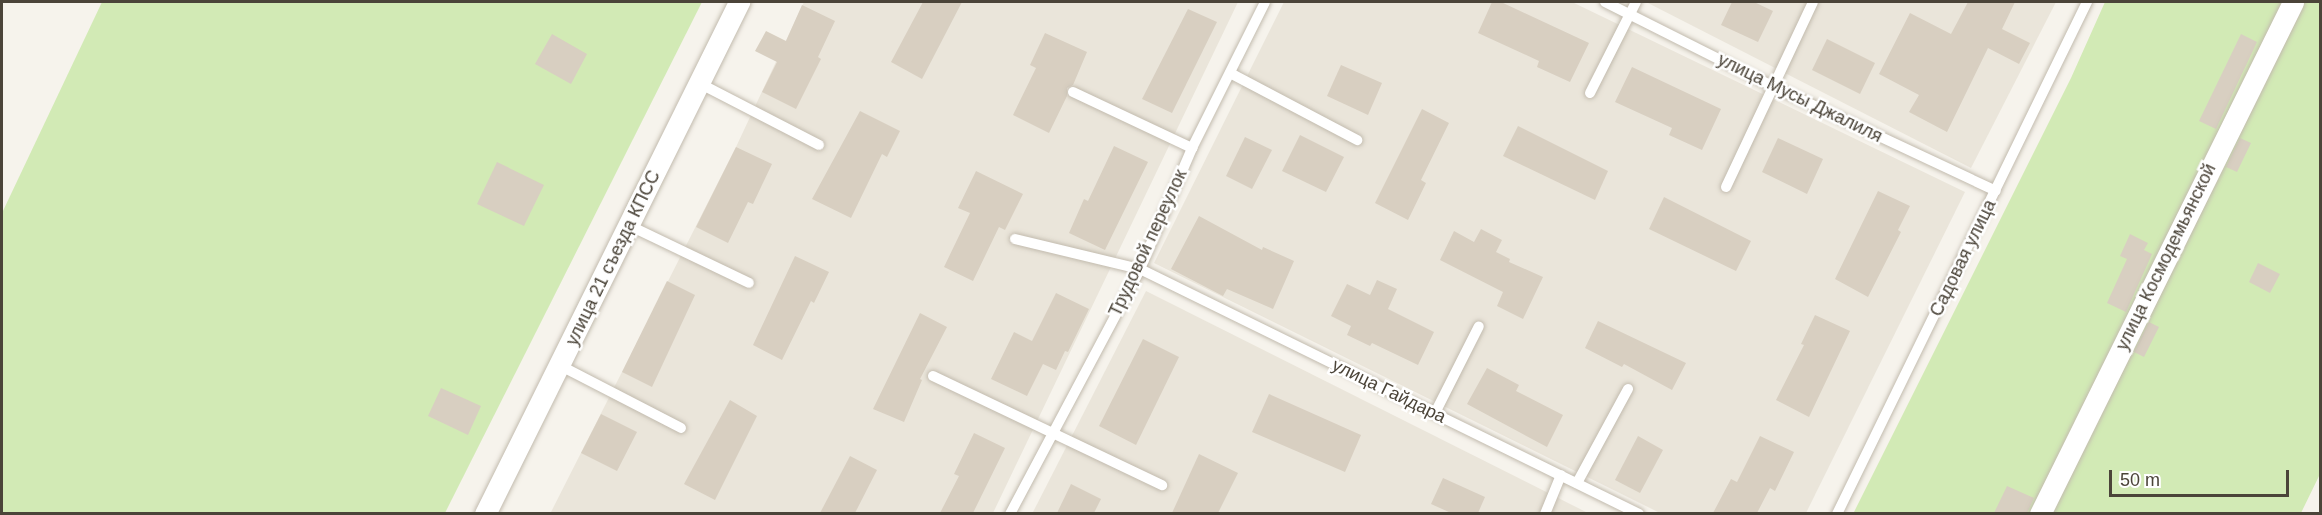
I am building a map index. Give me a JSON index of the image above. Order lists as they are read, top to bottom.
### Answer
{
  "streets": {
    "street": ["улица Космодемьянской", "улица 21 съезда КПСС"],
    "lane": [
      "улица Мусы Джалиля",
      "Трудовой переулок",
      "Садовая улица",
      "улица Гайдара"
    ]
  },
  "crossings": [
    ["улица Мусы Джалиля", "Садовая улица"],
    ["Трудовой переулок", "улица Гайдара"]
  ],
  "scale_bar": "50 m"
}
